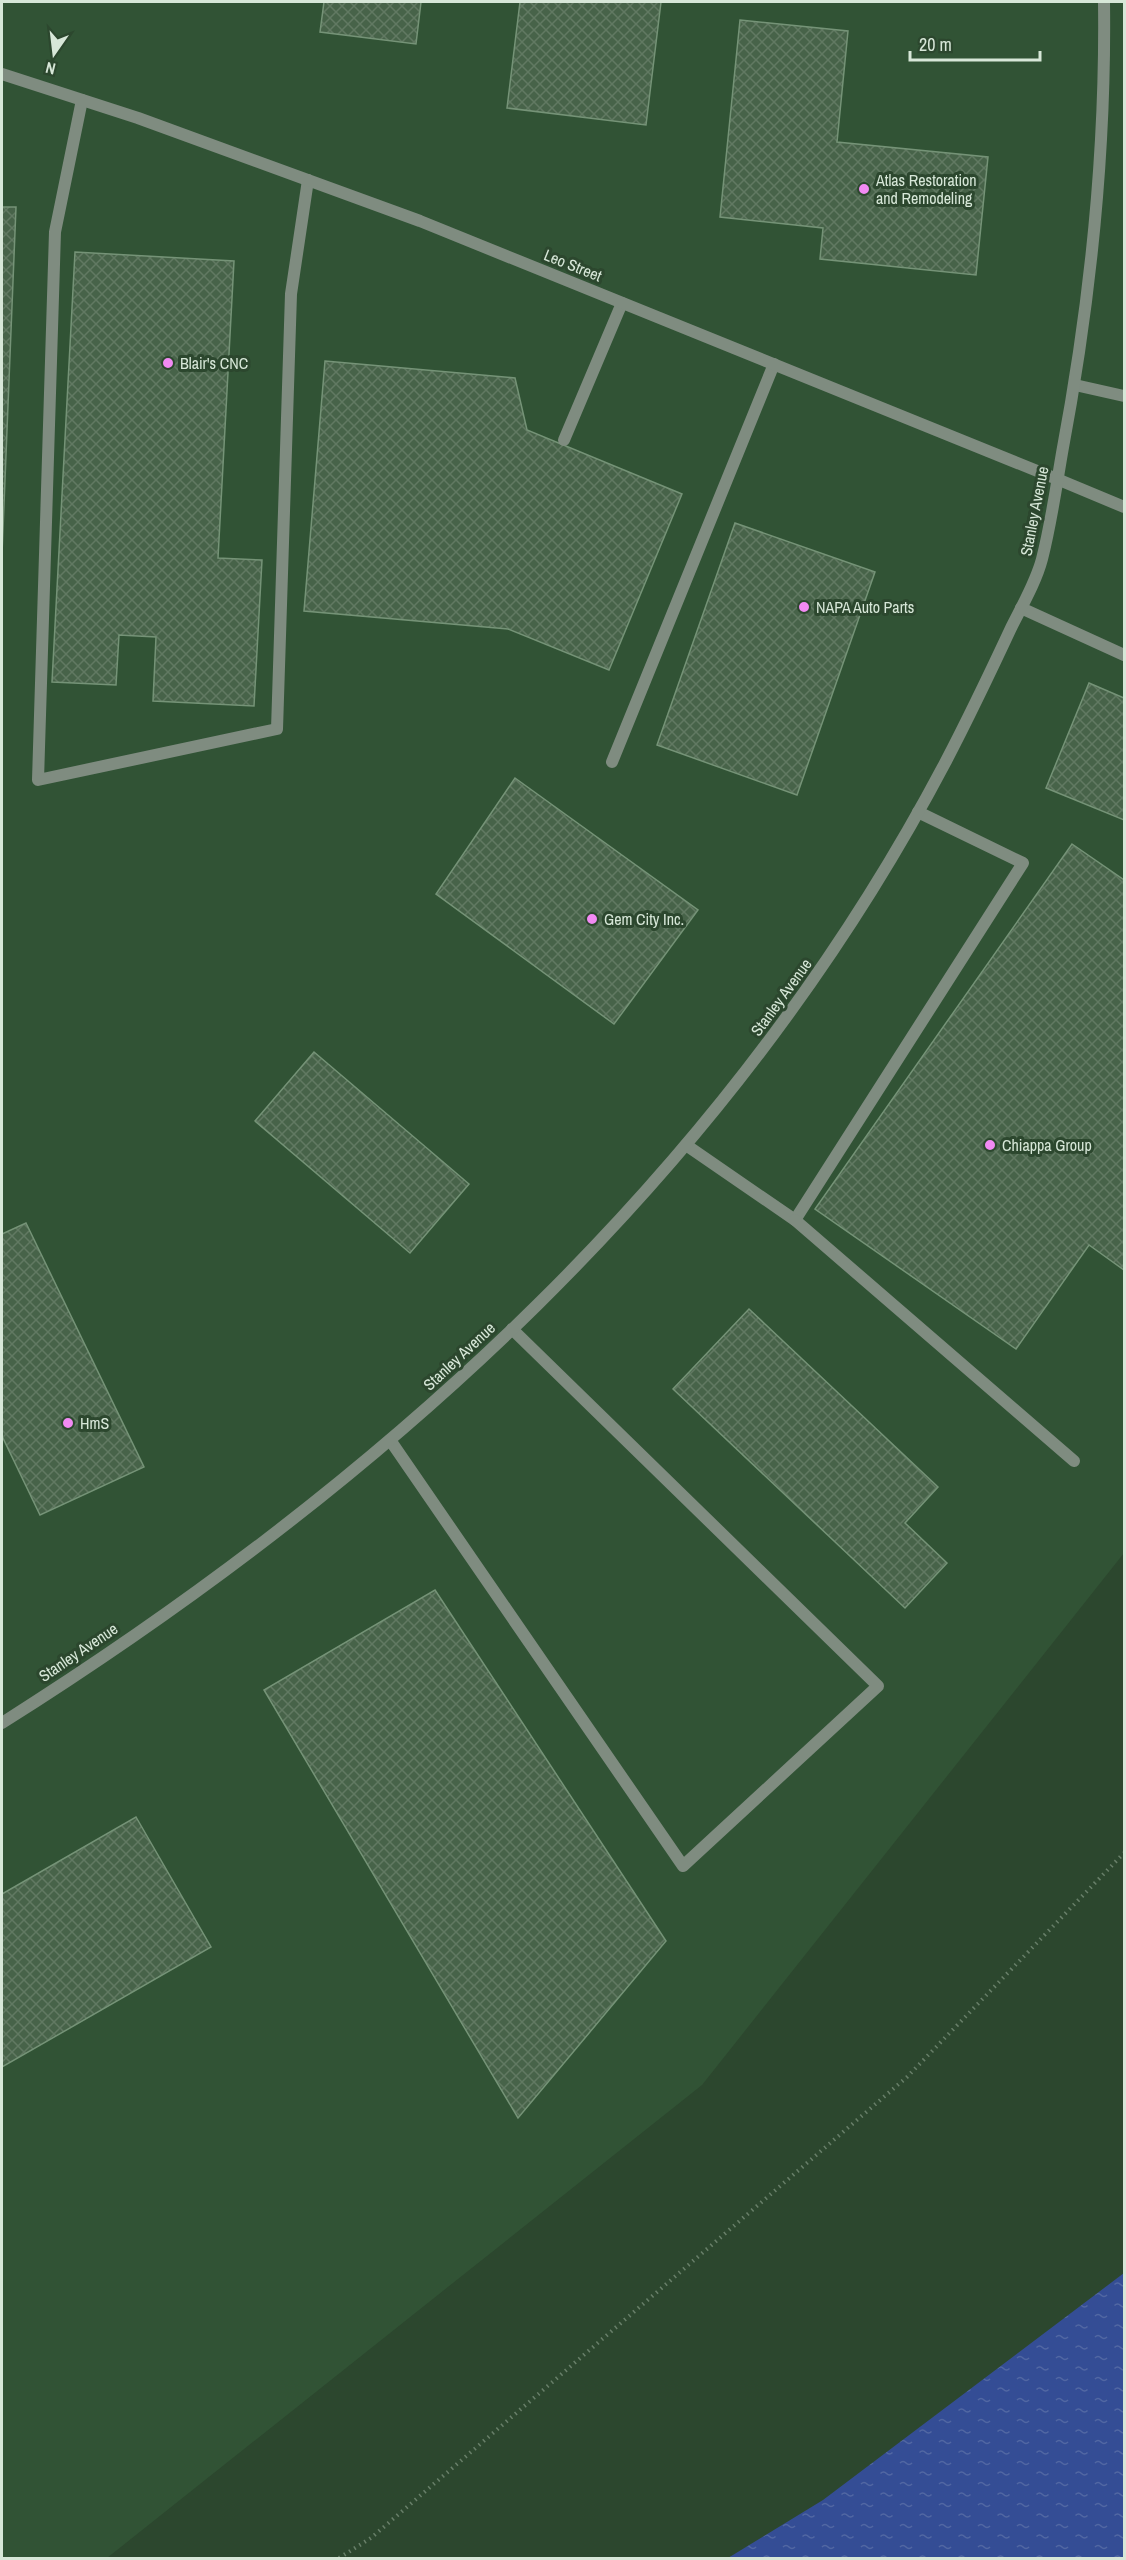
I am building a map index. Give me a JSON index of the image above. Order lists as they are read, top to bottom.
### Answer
{
  "streets": {
    "street": ["Leo Street", "Stanley Avenue"]
  },
  "crossings": [
    ["Leo Street", "Stanley Avenue"]
  ],
  "places": [
    "Atlas Restoration and Remodeling",
    "Blair's CNC",
    "NAPA Auto Parts",
    "Gem City Inc.",
    "Chiappa Group",
    "HmS"
  ],
  "scale_bar": "20 m",
  "north": "bottom"
}
